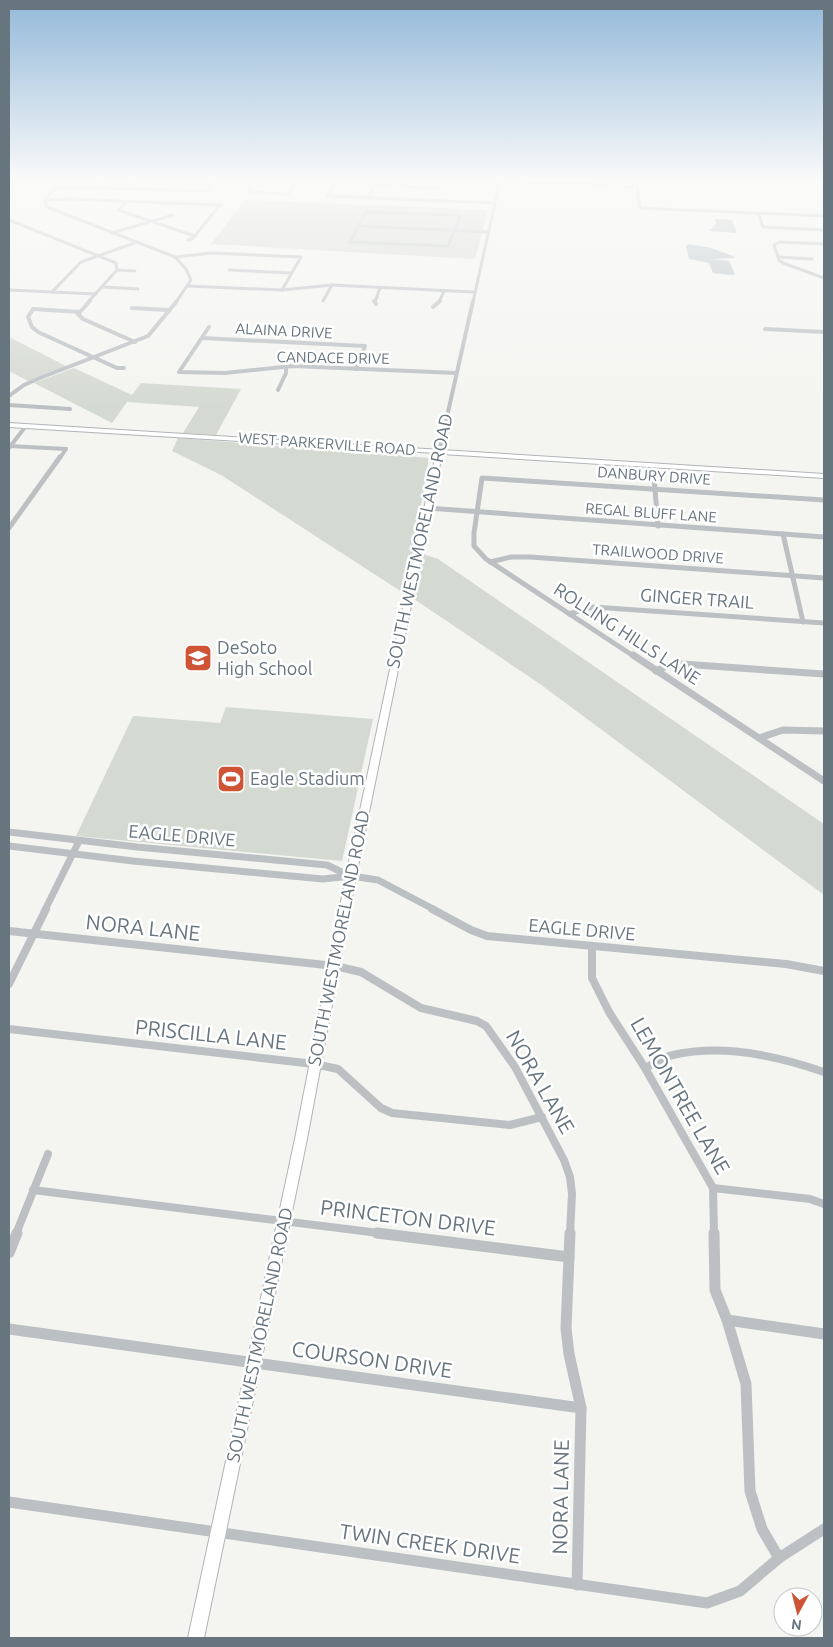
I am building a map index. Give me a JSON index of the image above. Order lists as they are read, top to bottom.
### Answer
{
  "streets": {
    "main road": ["WEST PARKERVILLE ROAD", "SOUTH WESTMORELAND ROAD"],
    "street": [
      "ALAINA DRIVE",
      "CANDACE DRIVE",
      "DANBURY DRIVE",
      "REGAL BLUFF LANE",
      "TRAILWOOD DRIVE",
      "GINGER TRAIL",
      "ROLLING HILLS LANE",
      "EAGLE DRIVE",
      "NORA LANE",
      "PRISCILLA LANE",
      "LEMONTREE LANE",
      "PRINCETON DRIVE",
      "COURSON DRIVE",
      "TWIN CREEK DRIVE"
    ]
  },
  "crossings": [
    ["ALAINA DRIVE", "CANDACE DRIVE"],
    ["CANDACE DRIVE", "SOUTH WESTMORELAND ROAD"],
    ["WEST PARKERVILLE ROAD", "SOUTH WESTMORELAND ROAD"],
    ["DANBURY DRIVE", "ROLLING HILLS LANE"],
    ["REGAL BLUFF LANE", "SOUTH WESTMORELAND ROAD"],
    ["REGAL BLUFF LANE", "ROLLING HILLS LANE"],
    ["SOUTH WESTMORELAND ROAD", "EAGLE DRIVE"],
    ["SOUTH WESTMORELAND ROAD", "NORA LANE"],
    ["SOUTH WESTMORELAND ROAD", "PRISCILLA LANE"],
    ["SOUTH WESTMORELAND ROAD", "PRINCETON DRIVE"],
    ["SOUTH WESTMORELAND ROAD", "COURSON DRIVE"],
    ["SOUTH WESTMORELAND ROAD", "TWIN CREEK DRIVE"],
    ["TRAILWOOD DRIVE", "ROLLING HILLS LANE"],
    ["GINGER TRAIL", "ROLLING HILLS LANE"],
    ["EAGLE DRIVE", "LEMONTREE LANE"],
    ["NORA LANE", "PRISCILLA LANE"],
    ["NORA LANE", "PRINCETON DRIVE"],
    ["NORA LANE", "COURSON DRIVE"],
    ["NORA LANE", "TWIN CREEK DRIVE"],
    ["LEMONTREE LANE", "TWIN CREEK DRIVE"]
  ],
  "places": {
    "school or university": ["DeSoto High School"],
    "sports": ["Eagle Stadium"]
  },
  "north": "bottom"
}
